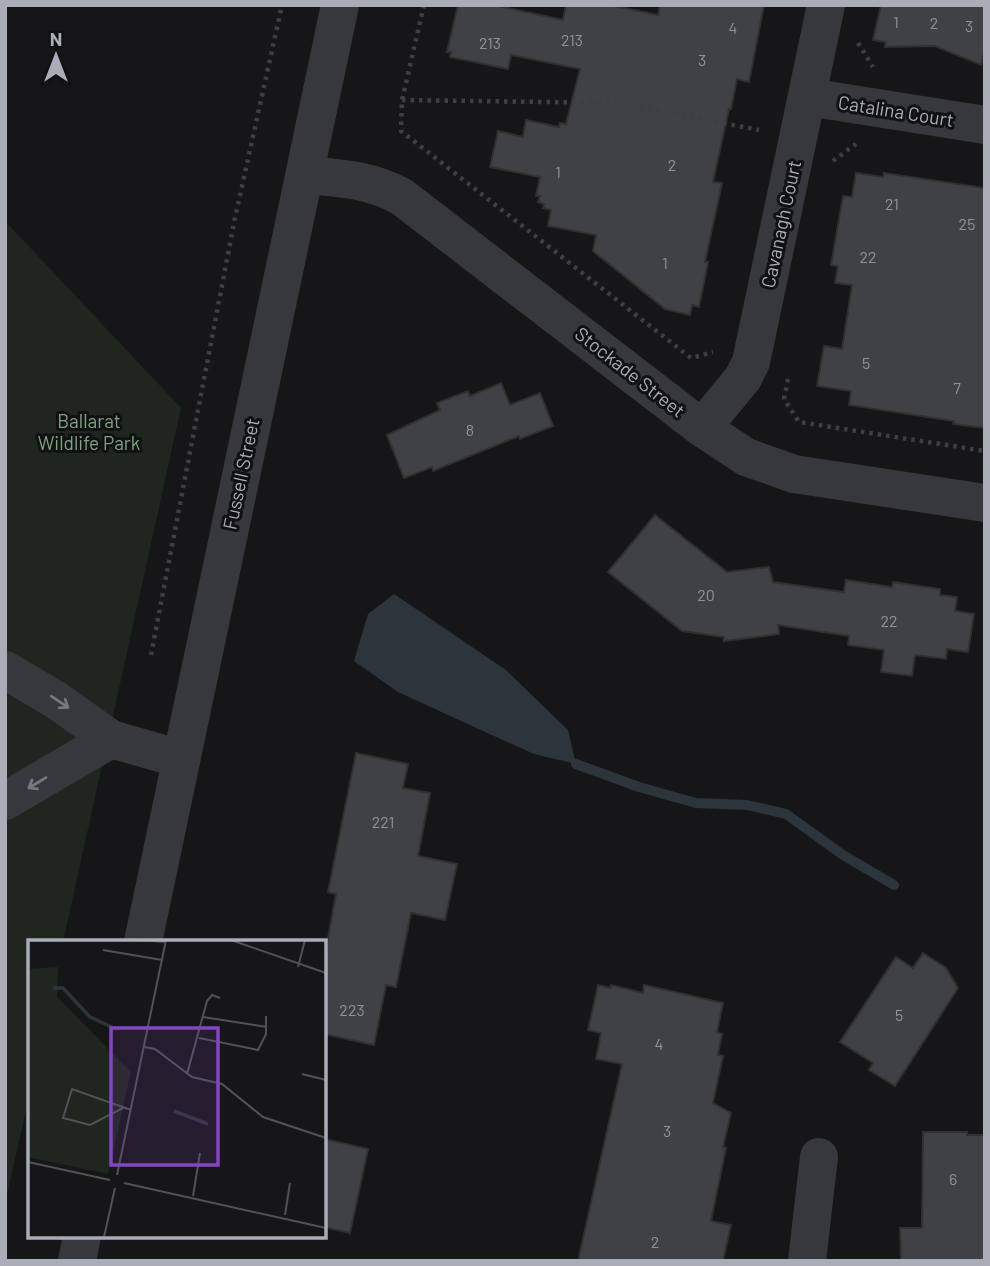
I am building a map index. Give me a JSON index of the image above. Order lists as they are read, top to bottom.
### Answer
{
  "streets": {
    "street": [
      "Catalina Court",
      "Cavanagh Court",
      "Stockade Street",
      "Fussell Street"
    ]
  },
  "crossings": [
    ["Catalina Court", "Cavanagh Court"],
    ["Cavanagh Court", "Stockade Street"],
    ["Stockade Street", "Fussell Street"]
  ],
  "parks": ["Ballarat Wildlife Park"],
  "house_numbers": [
    "1",
    "2",
    "3",
    "4",
    "213",
    "213",
    "3",
    "2",
    "1",
    "21",
    "25",
    "22",
    "1",
    "5",
    "7",
    "8",
    "20",
    "22",
    "221",
    "223",
    "5",
    "4",
    "3",
    "6",
    "2"
  ],
  "north": "top"
}
